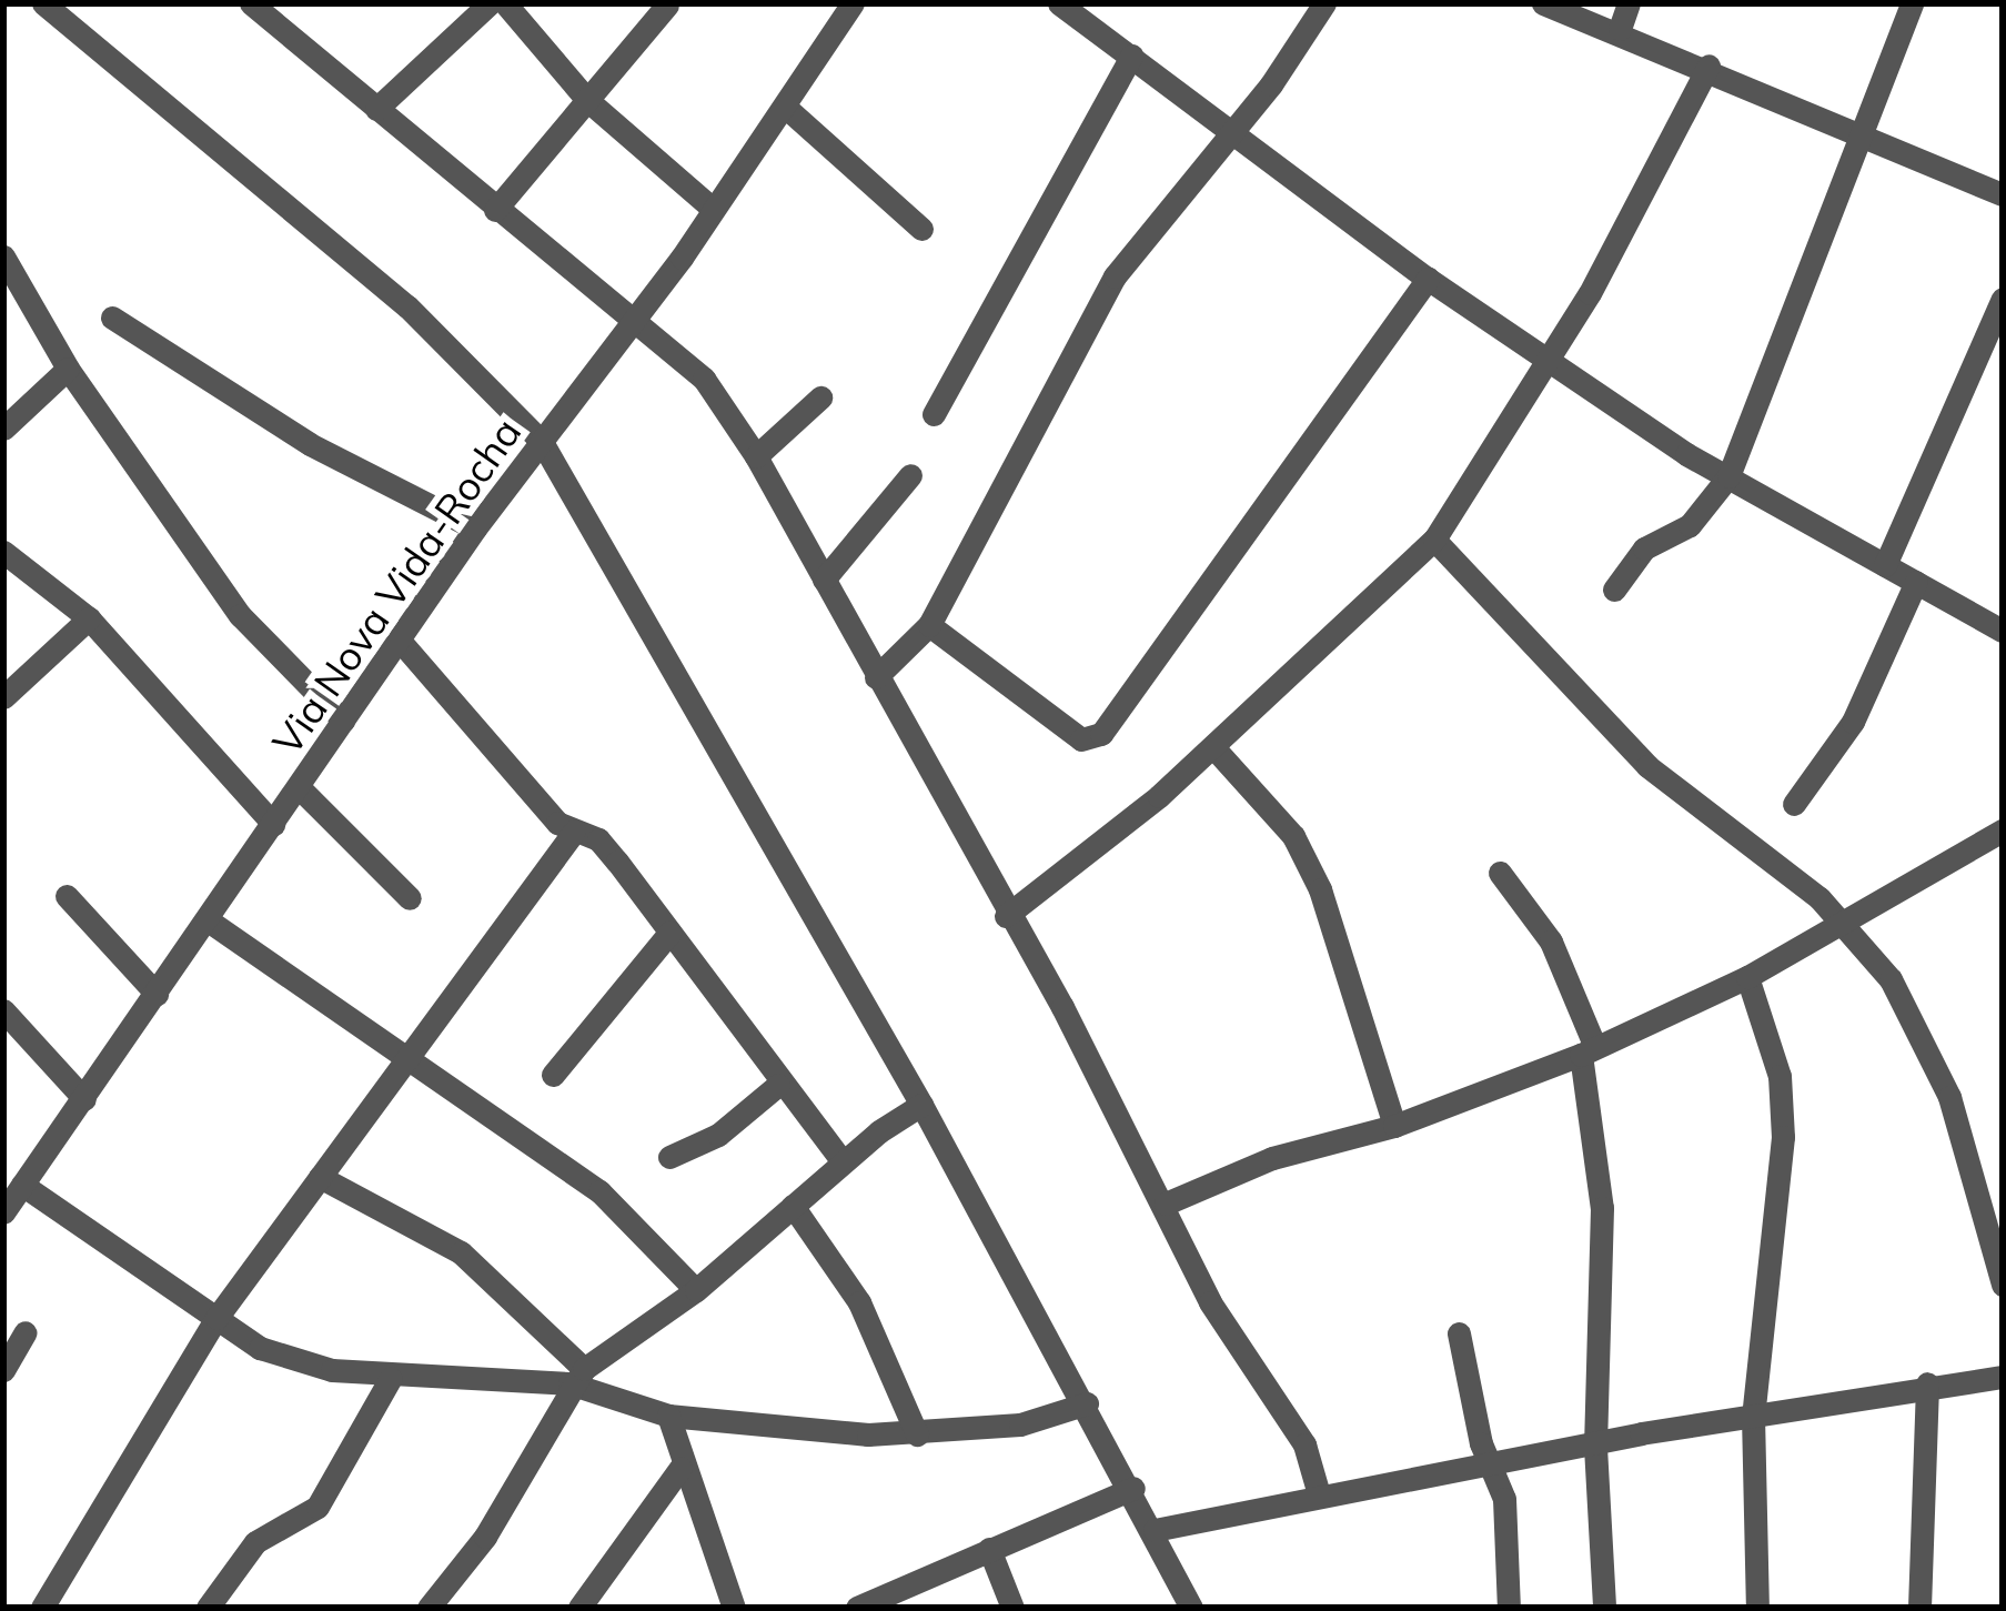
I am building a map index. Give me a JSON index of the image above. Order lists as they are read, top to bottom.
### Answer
{
  "streets": {
    "street": ["Via Nova Vida-Rocha"]
  }
}
